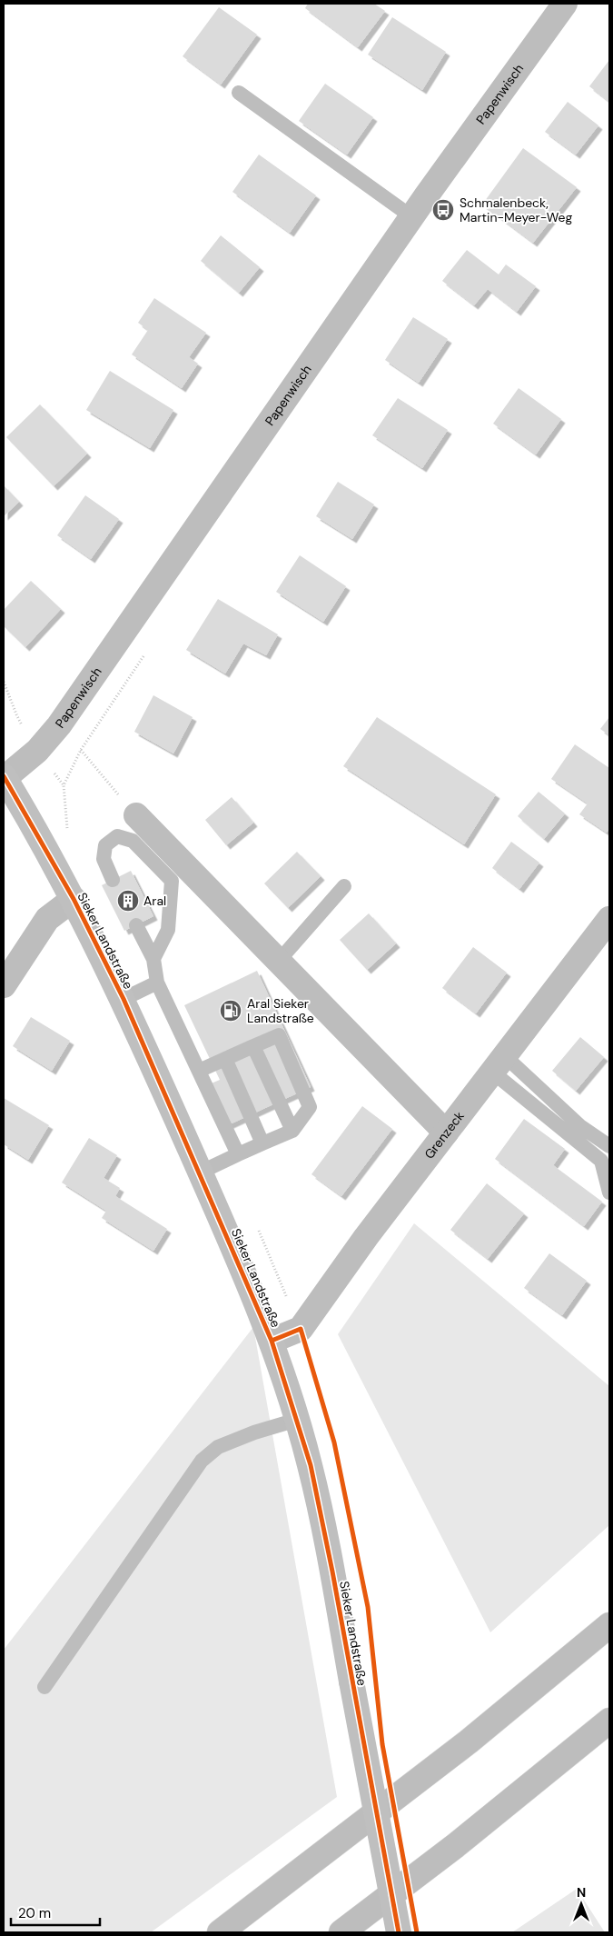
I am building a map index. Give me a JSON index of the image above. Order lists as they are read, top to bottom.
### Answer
{
  "streets": {
    "main road": ["Papenwisch", "Grenzeck"],
    "street": ["Sieker Landstraße"]
  },
  "crossings": [
    ["Papenwisch", "Sieker Landstraße"],
    ["Sieker Landstraße", "Grenzeck"]
  ],
  "places": {
    "bus stop": ["Schmalenbeck, Martin-Meyer-Weg"],
    "building": ["Aral"],
    "fuel station": ["Aral Sieker Landstraße"]
  },
  "scale_bar": "20 m",
  "north": "top"
}
